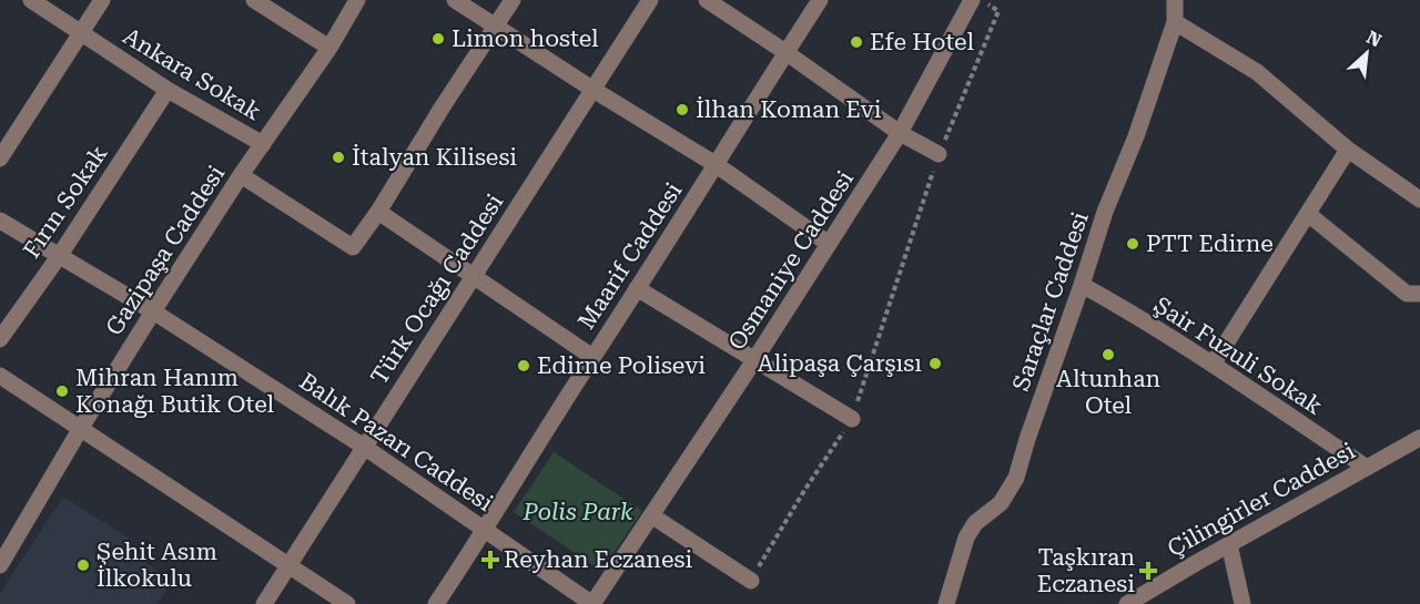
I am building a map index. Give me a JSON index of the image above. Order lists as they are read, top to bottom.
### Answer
{
  "streets": {
    "street": [
      "Ankara Sokak",
      "Fırın Sokak",
      "Gazipaşa Caddesi",
      "Maarif Caddesi",
      "Osmaniye Caddesi",
      "Türk Ocağı Caddesi",
      "Saraçlar Caddesi",
      "Şair Fuzuli Sokak",
      "Balık Pazarı Caddesi",
      "Çilingirler Caddesi"
    ]
  },
  "crossings": [
    ["Ankara Sokak", "Fırın Sokak"],
    ["Ankara Sokak", "Gazipaşa Caddesi"],
    ["Fırın Sokak", "Balık Pazarı Caddesi"],
    ["Gazipaşa Caddesi", "Balık Pazarı Caddesi"],
    ["Maarif Caddesi", "Balık Pazarı Caddesi"],
    ["Osmaniye Caddesi", "Balık Pazarı Caddesi"],
    ["Türk Ocağı Caddesi", "Balık Pazarı Caddesi"],
    ["Saraçlar Caddesi", "Şair Fuzuli Sokak"],
    ["Şair Fuzuli Sokak", "Çilingirler Caddesi"]
  ],
  "parks": ["Polis Park"],
  "places": {
    "other": [
      "Limon hostel",
      "Efe Hotel",
      "İlhan Koman Evi",
      "İtalyan Kilisesi",
      "PTT Edirne",
      "Altunhan Otel",
      "Alipaşa Çarşısı",
      "Edirne Polisevi",
      "Mihran Hanım Konağı Butik Otel",
      "Şehit Asım İlkokulu"
    ],
    "health": ["Reyhan Eczanesi", "Taşkıran Eczanesi"]
  },
  "north": "top right"
}
